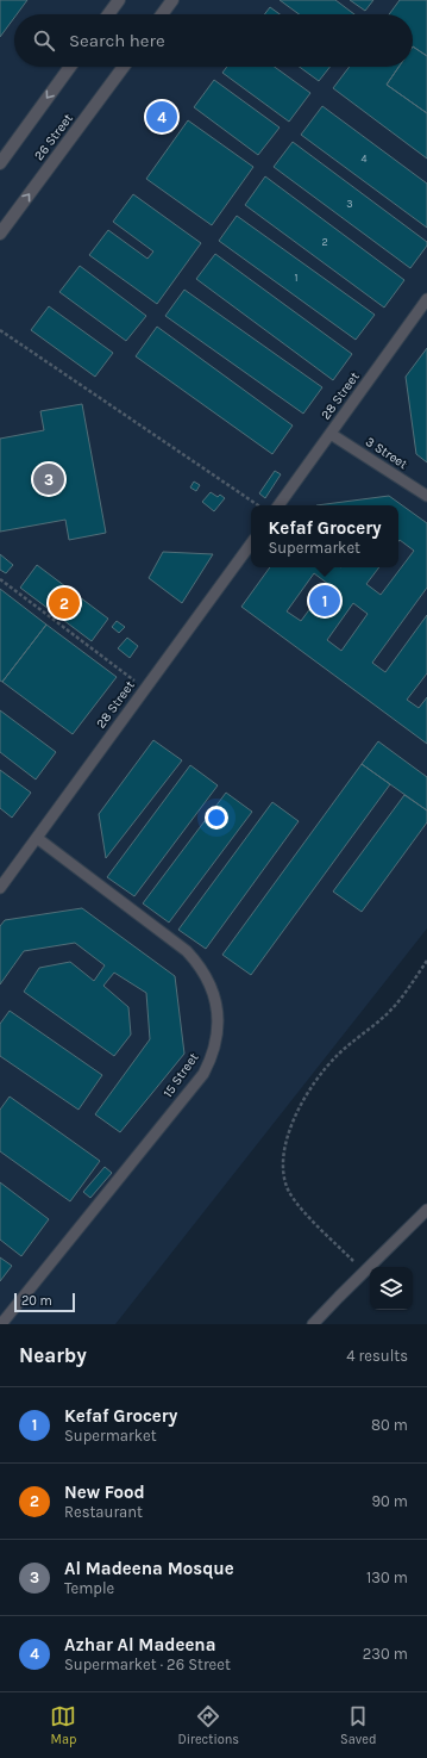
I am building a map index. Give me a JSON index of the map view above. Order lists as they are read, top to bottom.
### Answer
{
  "streets": {
    "street": ["26 Street"],
    "lane": ["28 Street", "3 Street", "15 Street"]
  },
  "crossings": [
    ["28 Street", "3 Street"],
    ["28 Street", "15 Street"]
  ],
  "house_numbers": [
    "4",
    "3",
    "2",
    "1"
  ],
  "scale_bar": "20 m",
  "page": {
    "search": "Search here",
    "pins": [
      "4",
      "3",
      "1",
      "2"
    ],
    "popup": ["Kefaf Grocery", "Supermarket"],
    "scale": "20 m",
    "heading": ["Nearby", "4 results"],
    "list": [
      {
        "mark": "1",
        "name": "Kefaf Grocery",
        "note": "Supermarket",
        "value": "80 m"
      },
      {
        "mark": "2",
        "name": "New Food",
        "note": "Restaurant",
        "value": "90 m"
      },
      {
        "mark": "3",
        "name": "Al Madeena Mosque",
        "note": "Temple",
        "value": "130 m"
      },
      {
        "mark": "4",
        "name": "Azhar Al Madeena",
        "note": "Supermarket · 26 Street",
        "value": "230 m"
      }
    ],
    "nav": ["Map", "Directions", "Saved"]
  }
}
